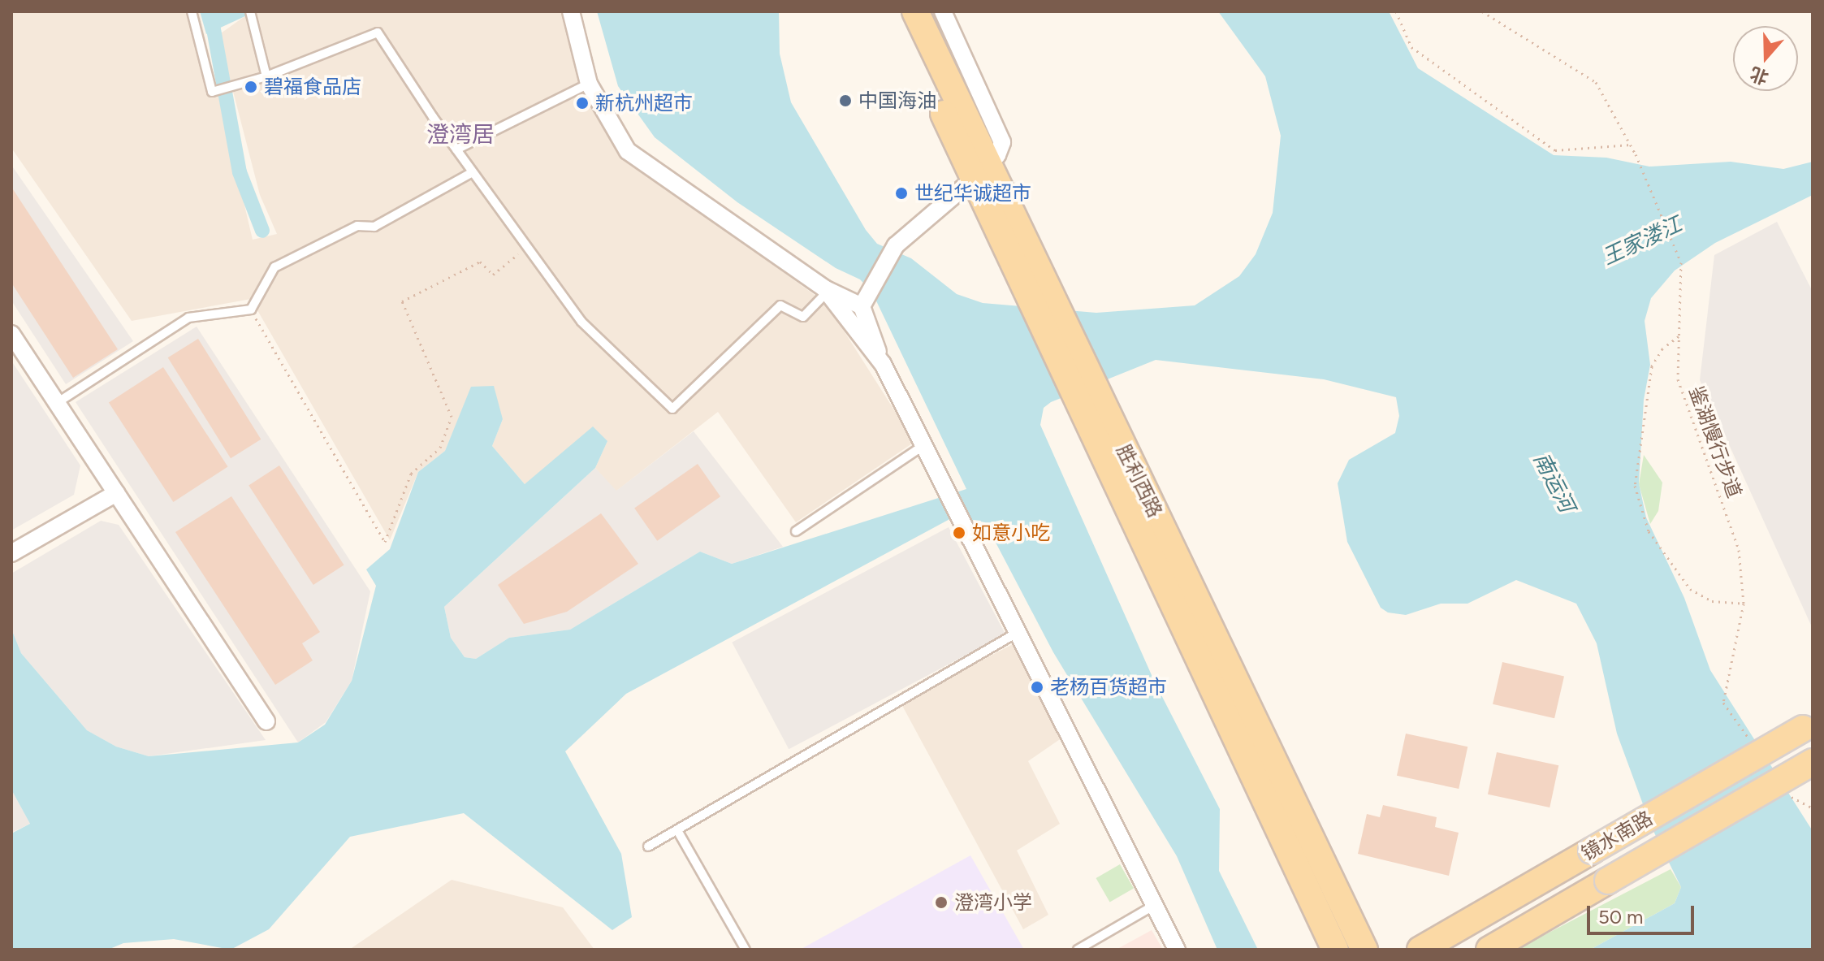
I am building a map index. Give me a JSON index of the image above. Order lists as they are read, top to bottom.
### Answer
{
  "streets": {
    "main road": ["胜利西路", "镜水南路"],
    "path": ["鉴湖慢行步道"]
  },
  "districts": ["澄湾居"],
  "water": ["王家溇江", "南运河"],
  "places": [
    "碧福食品店",
    "中国海油",
    "新杭州超市",
    "世纪华诚超市",
    "如意小吃",
    "老杨百货超市",
    "澄湾小学"
  ],
  "scale_bar": "50 m",
  "north": "bottom"
}
